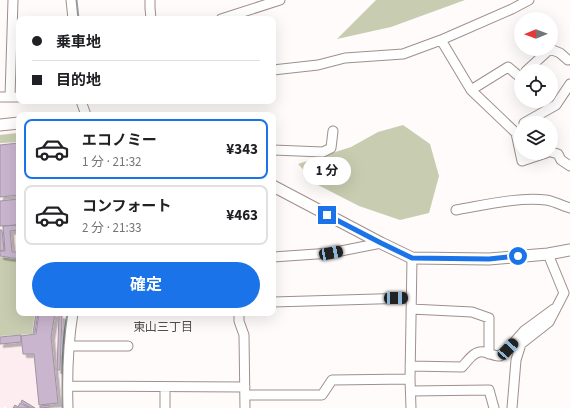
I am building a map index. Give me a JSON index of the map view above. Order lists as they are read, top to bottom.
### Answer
{
  "districts": ["東山三丁目"],
  "north": "left",
  "page": {
    "banner": ["乗車地", "目的地"],
    "list": [
      {
        "name": "エコノミー",
        "note": "1 分 · 21:32",
        "value": "¥343"
      },
      {
        "name": "コンフォート",
        "note": "2 分 · 21:33",
        "value": "¥463"
      }
    ],
    "bubble": "1 分",
    "buttons": "確定"
  }
}
